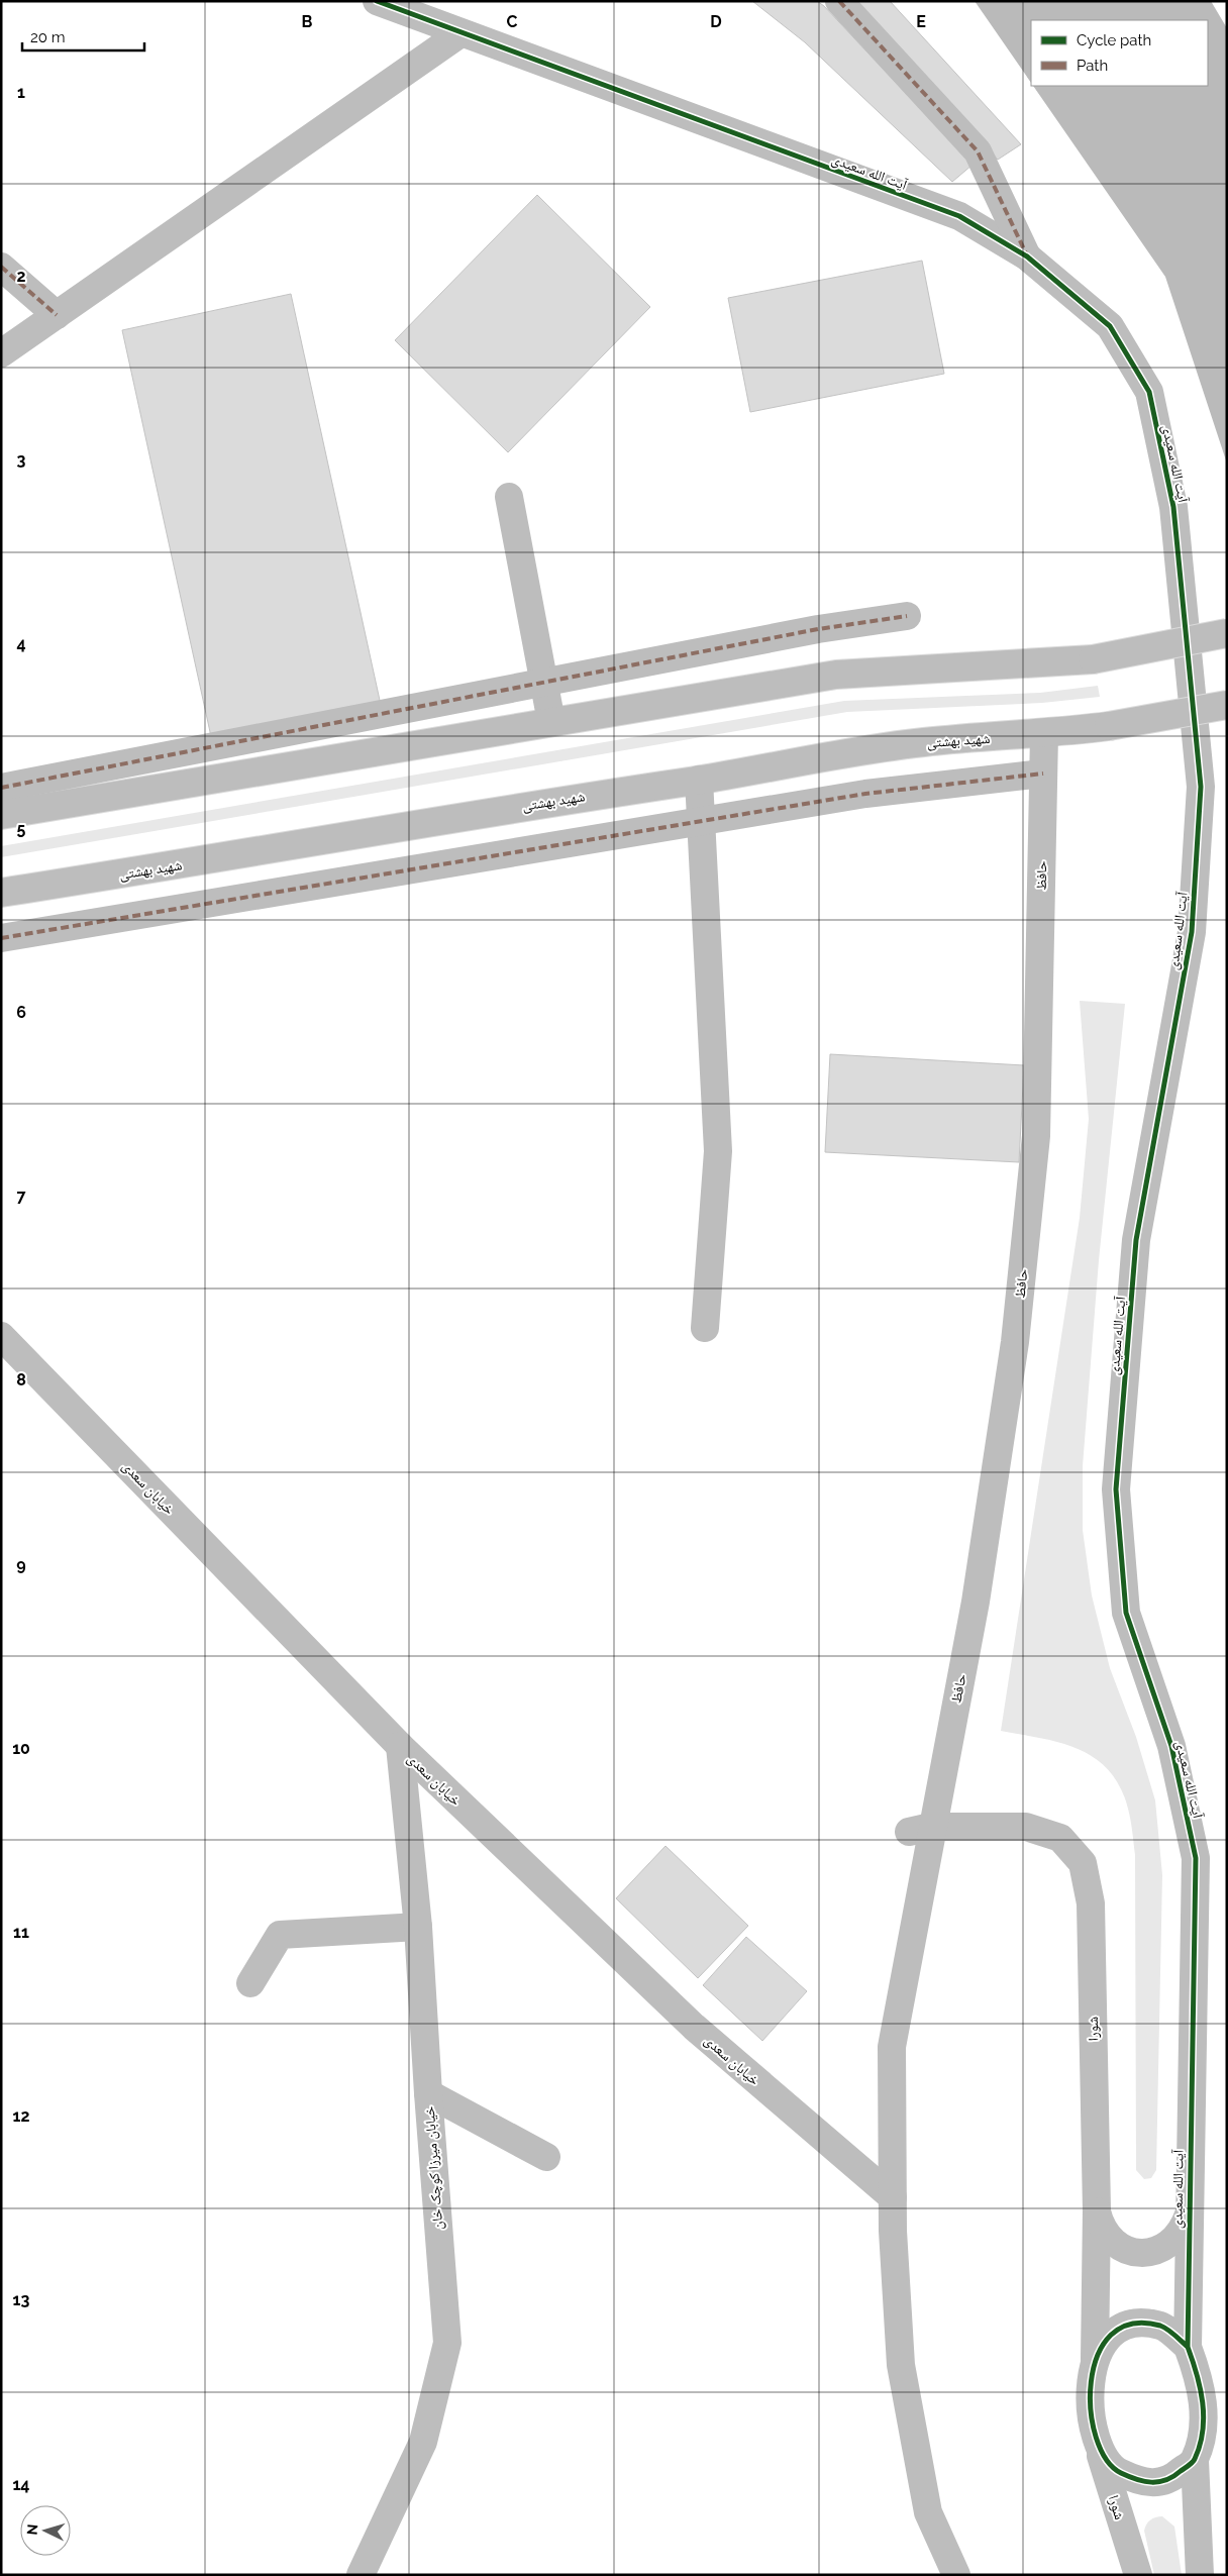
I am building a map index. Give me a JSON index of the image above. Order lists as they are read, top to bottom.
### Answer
{
  "streets": {
    "street": [
      "آیت الله سعیدی",
      "شهید بهشتی",
      "حافظ",
      "خیابان سعدی",
      "شورا",
      "خیابان میرزا کوچک خان"
    ]
  },
  "crossings": [
    ["آیت الله سعیدی", "شورا"],
    ["شهید بهشتی", "حافظ"],
    ["حافظ", "شورا"],
    ["خیابان سعدی", "خیابان میرزا کوچک خان"]
  ],
  "legend": ["Cycle path", "Path"],
  "scale_bar": "20 m",
  "north": "left",
  "grid": {
    "columns": [
      "B",
      "C",
      "D",
      "E"
    ],
    "rows": [
      "1",
      "2",
      "3",
      "4",
      "5",
      "6",
      "7",
      "8",
      "9",
      "10",
      "11",
      "12",
      "13",
      "14"
    ]
  }
}
